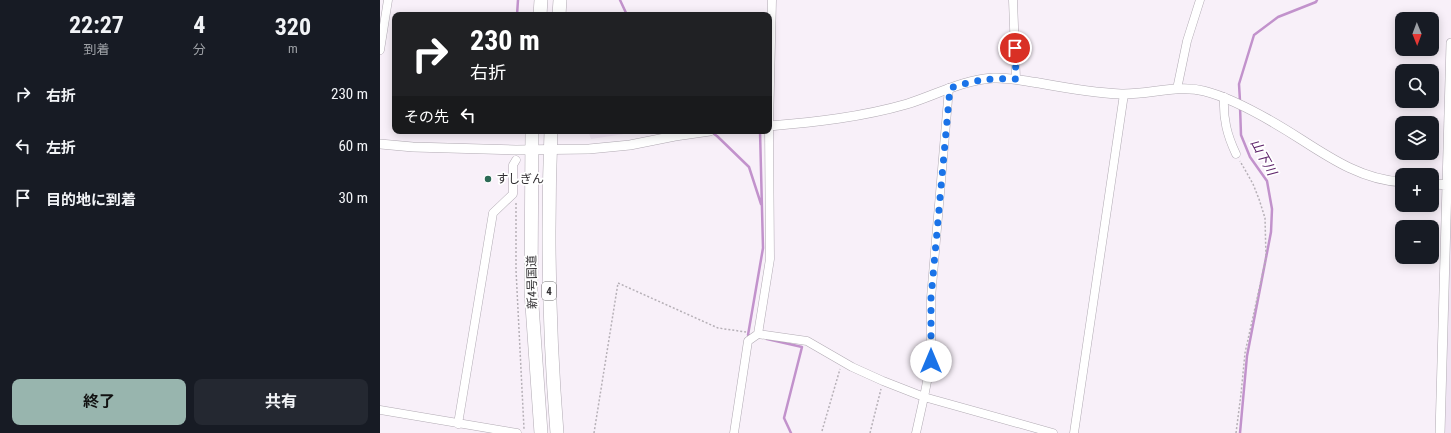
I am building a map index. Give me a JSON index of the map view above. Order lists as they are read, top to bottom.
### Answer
{
  "streets": {
    "highway": ["新4号国道", "4"]
  },
  "water": ["山下川"],
  "places": ["すしぎん"],
  "north": "bottom",
  "page": {
    "eta": [
      "22:27",
      "到着",
      "4",
      "分",
      "320",
      "m"
    ],
    "map_buttons": ["+", "−"],
    "turn": ["230 m", "右折"],
    "list": [
      {
        "name": "右折",
        "value": "230 m"
      },
      {
        "name": "左折",
        "value": "60 m"
      },
      {
        "name": "目的地に到着",
        "value": "30 m"
      }
    ],
    "then": "その先",
    "buttons": ["終了", "共有"]
  }
}
